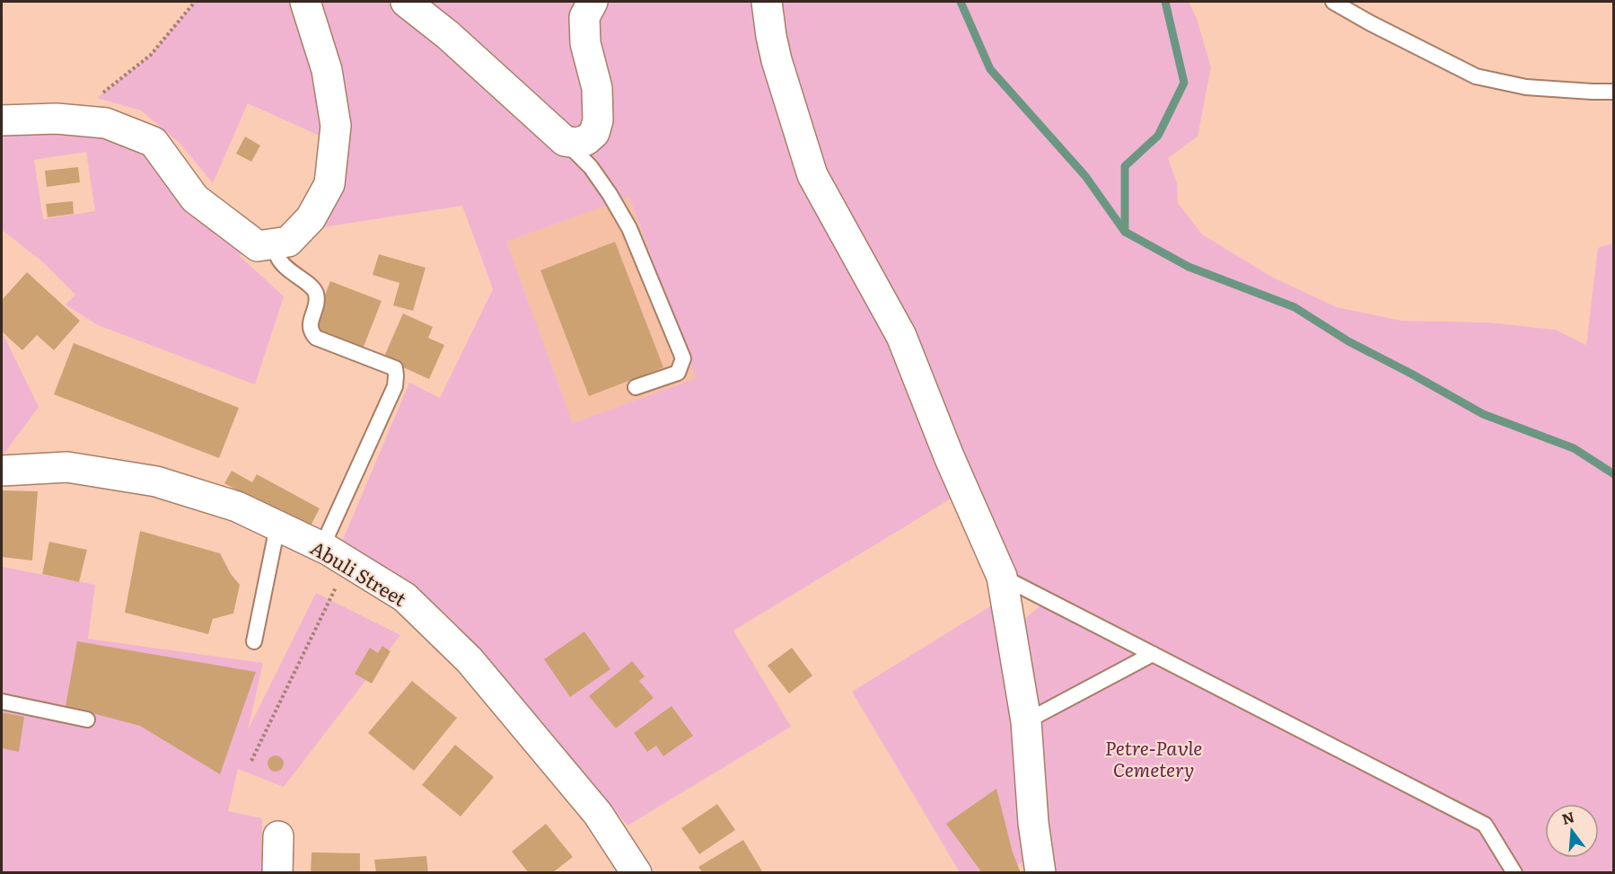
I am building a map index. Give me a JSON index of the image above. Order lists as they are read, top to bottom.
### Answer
{
  "streets": {
    "street": ["Abuli Street"]
  },
  "parks": ["Petre-Pavle Cemetery"],
  "north": "top"
}
